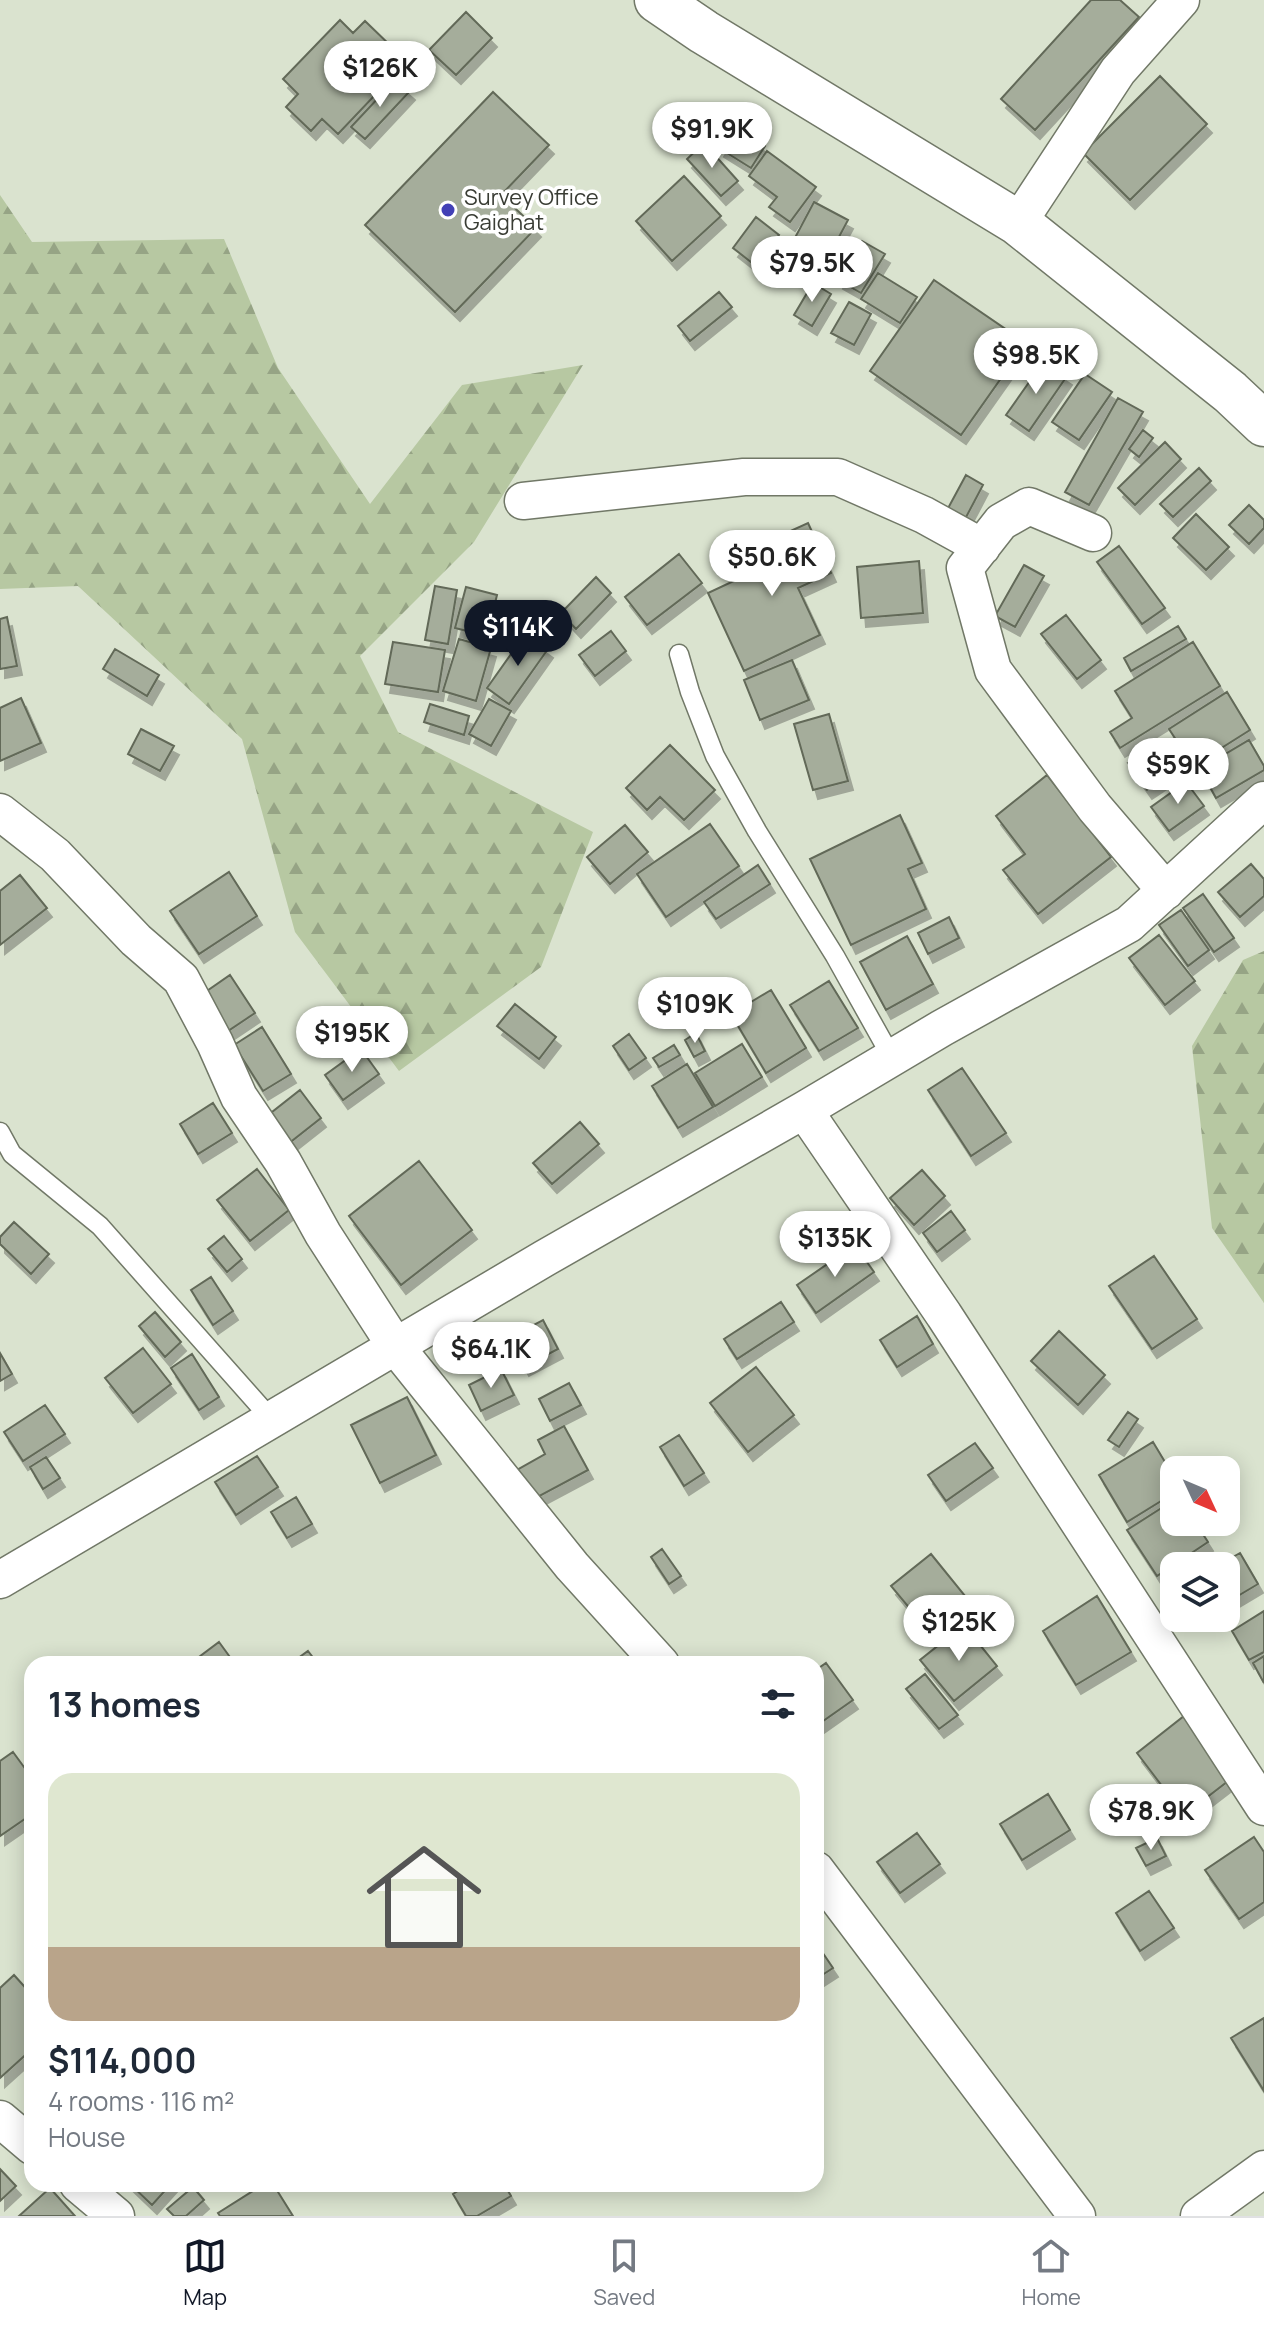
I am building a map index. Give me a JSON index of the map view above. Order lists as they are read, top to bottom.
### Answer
{
  "places": ["Survey Office Gaighat"],
  "north": "bottom right",
  "page": {
    "price": [
      "$126K",
      "$91.9K",
      "$79.5K",
      "$98.5K",
      "$50.6K",
      "$114K",
      "$59K",
      "$109K",
      "$195K",
      "$135K",
      "$64.1K",
      "$125K",
      "$78.9K"
    ],
    "heading": "13 homes",
    "list": [
      {
        "name": "$114,000",
        "note": "4 rooms · 116 m² · House"
      }
    ],
    "tabs": ["Map", "Saved", "Home"]
  }
}
